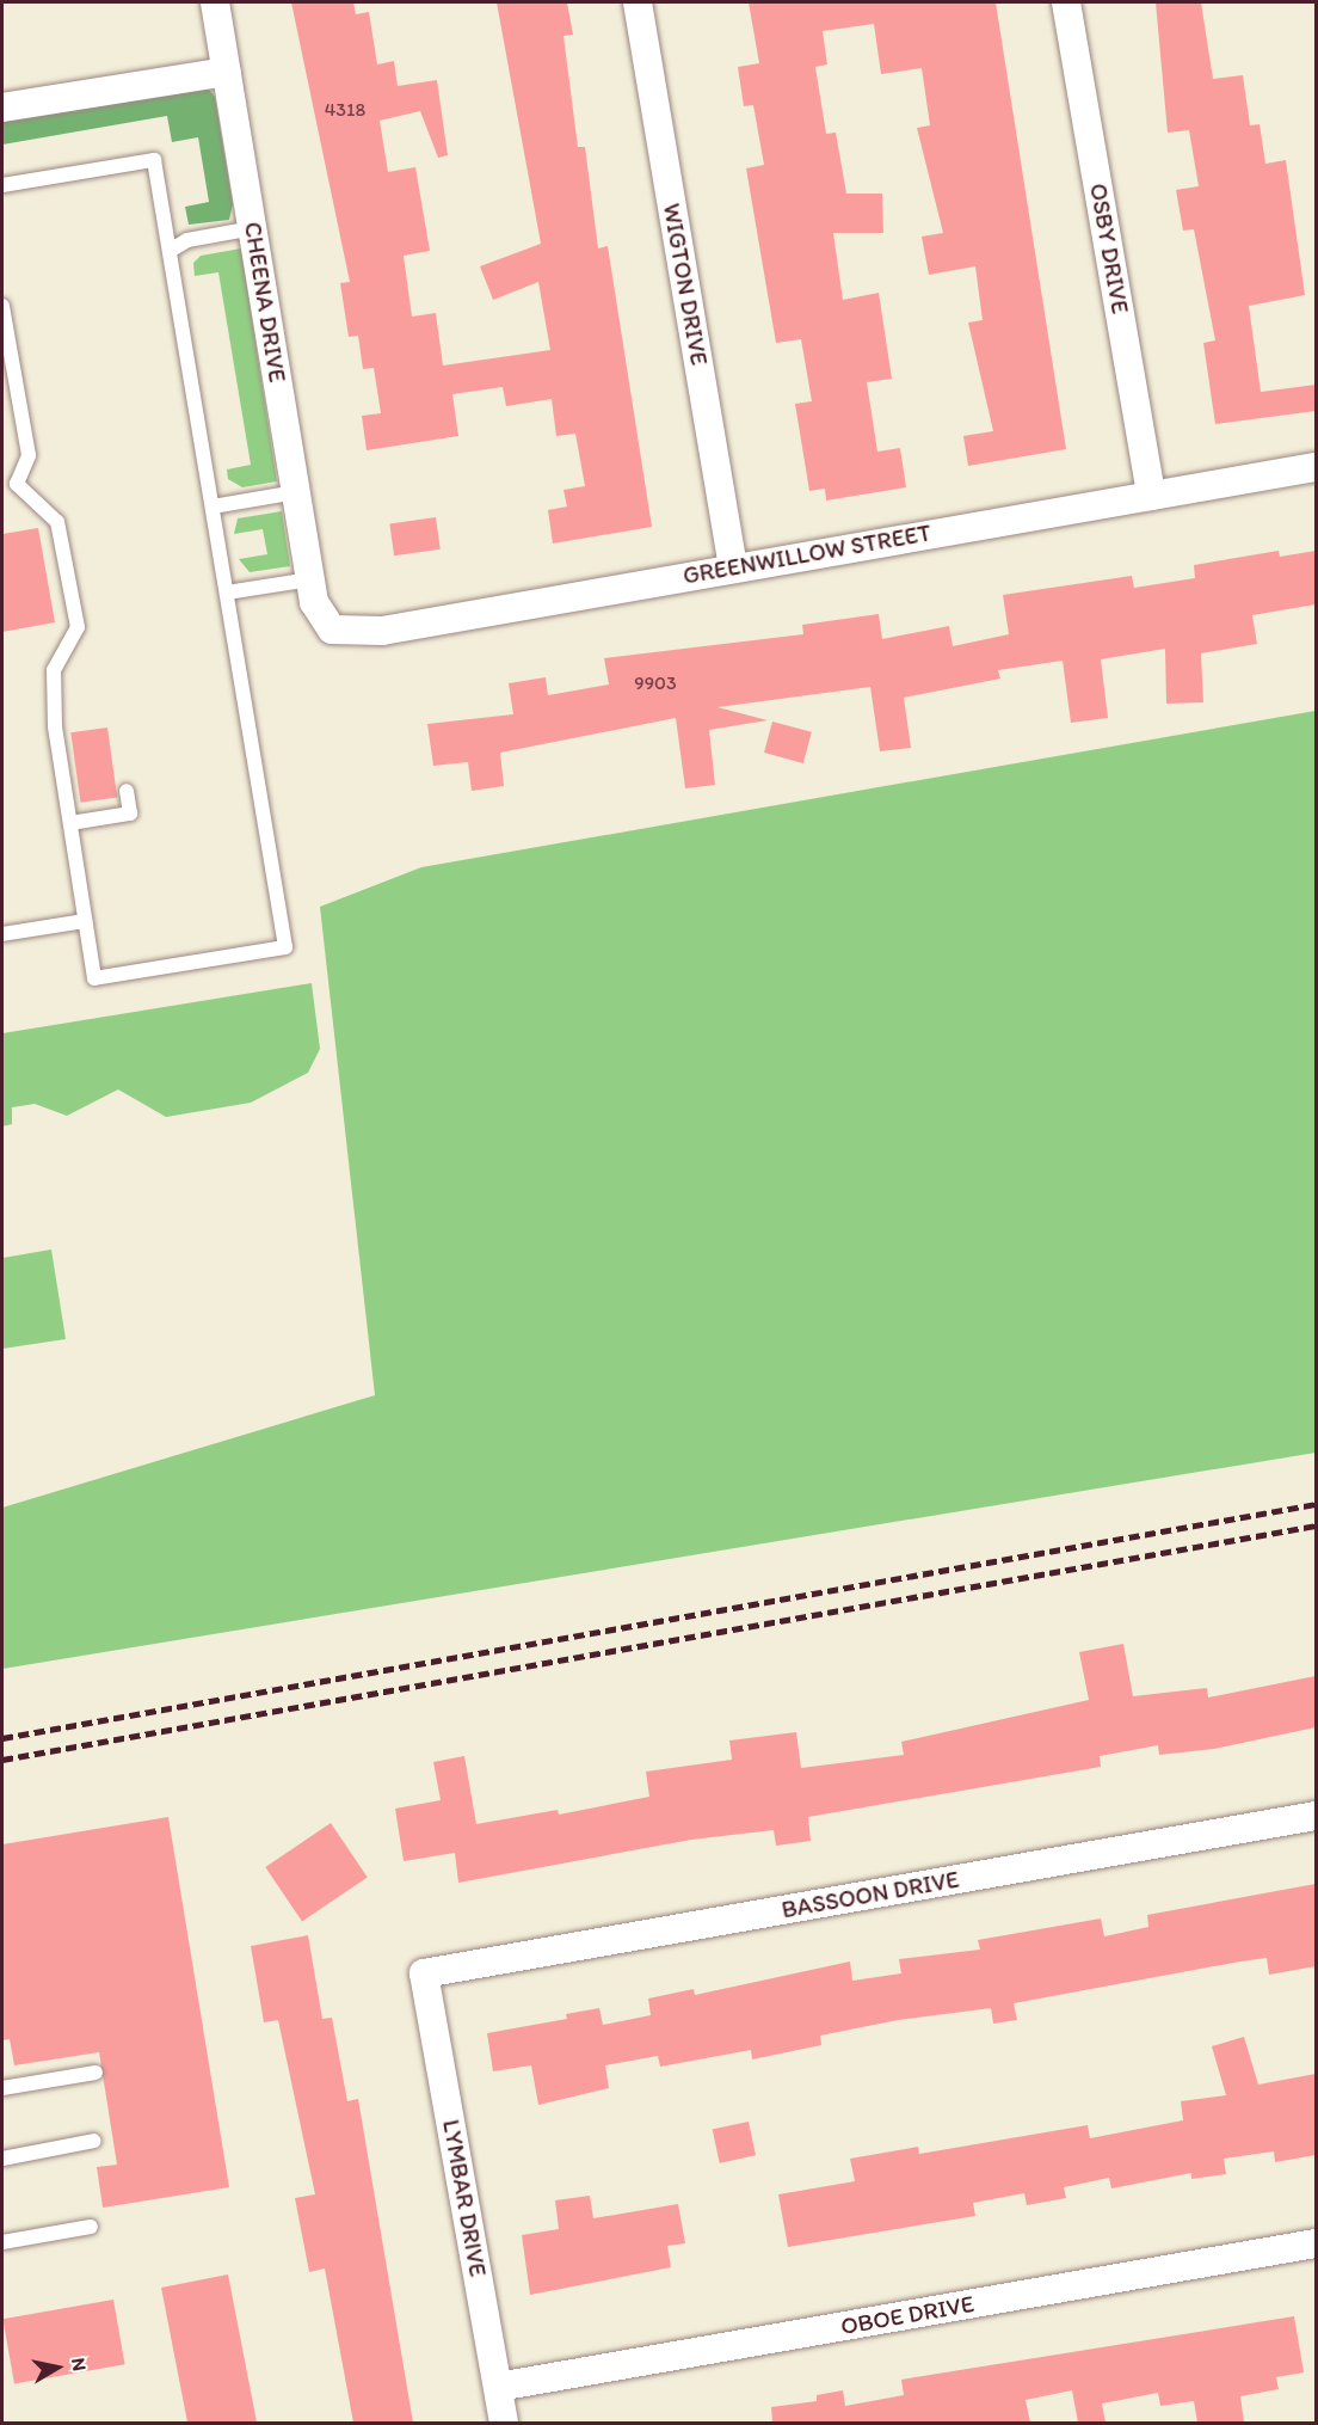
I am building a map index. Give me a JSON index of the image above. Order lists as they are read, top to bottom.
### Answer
{
  "streets": {
    "street": [
      "OSBY DRIVE",
      "WIGTON DRIVE",
      "CHEENA DRIVE",
      "GREENWILLOW STREET",
      "BASSOON DRIVE",
      "LYMBAR DRIVE",
      "OBOE DRIVE"
    ]
  },
  "crossings": [
    ["OSBY DRIVE", "GREENWILLOW STREET"],
    ["WIGTON DRIVE", "GREENWILLOW STREET"],
    ["CHEENA DRIVE", "GREENWILLOW STREET"],
    ["BASSOON DRIVE", "LYMBAR DRIVE"],
    ["LYMBAR DRIVE", "OBOE DRIVE"]
  ],
  "house_numbers": ["4318", "9903"],
  "north": "right"
}
